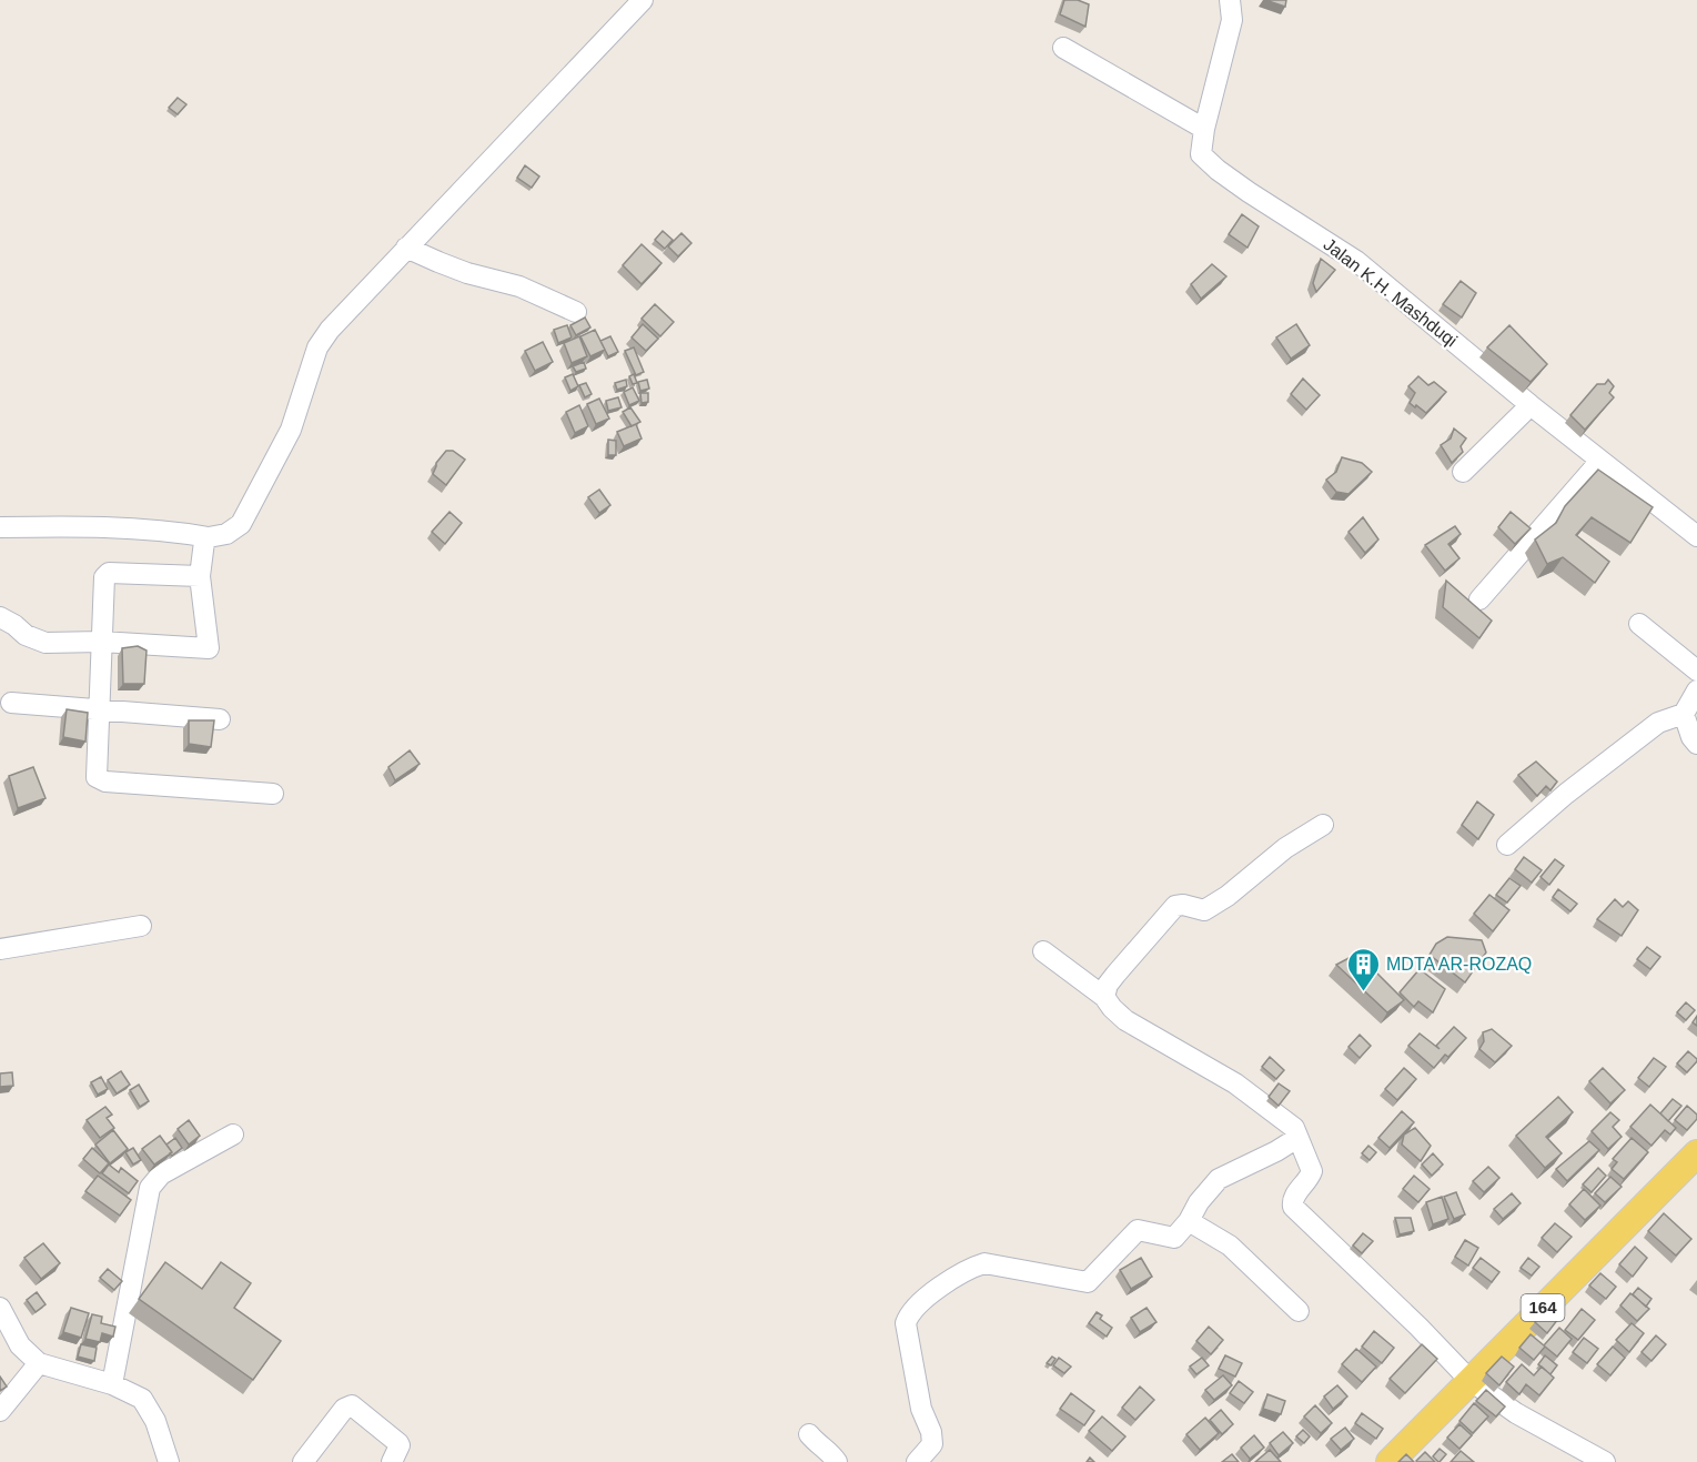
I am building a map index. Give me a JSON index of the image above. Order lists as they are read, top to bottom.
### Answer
{
  "streets": {
    "main road": ["164"],
    "street": ["Jalan K.H. Mashduqi"]
  },
  "places": {
    "building": ["MDTA AR-ROZAQ"]
  }
}
